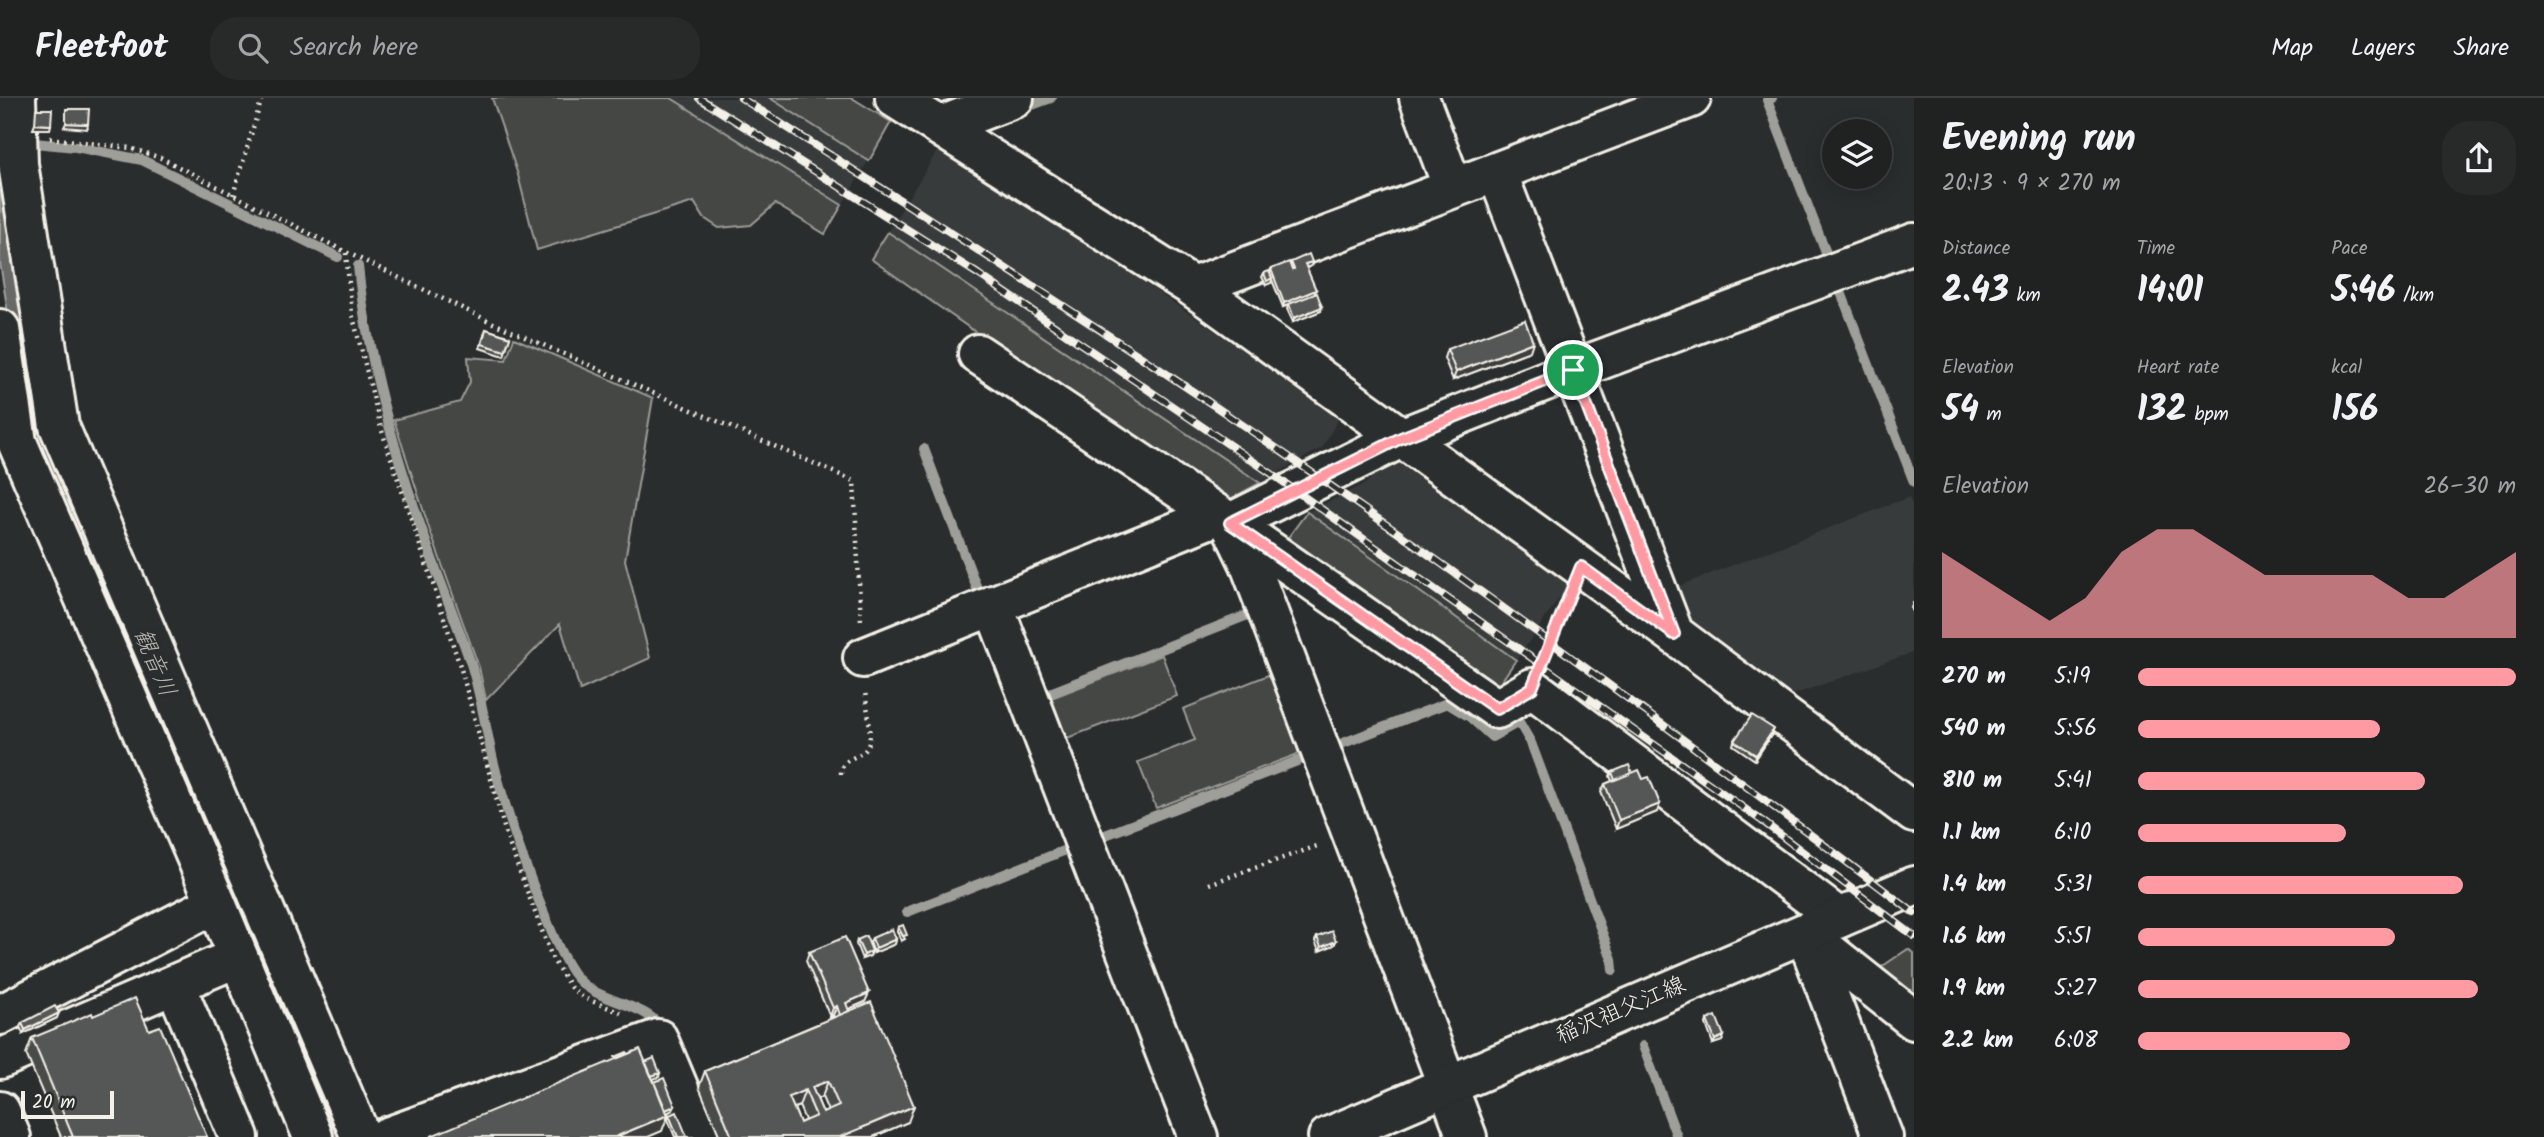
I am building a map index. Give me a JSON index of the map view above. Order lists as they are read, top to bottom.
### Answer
{
  "streets": {
    "street": ["稲沢祖父江線"]
  },
  "water": ["観音川"],
  "scale_bar": "20 m",
  "page": {
    "header": "Fleetfoot",
    "search": "Search here",
    "nav": ["Map", "Layers", "Share"],
    "heading": ["Evening run", "20:13 · 9 × 270 m"],
    "stats": [
      ["Distance", "2.43 km"],
      ["Time", "14:01"],
      ["Pace", "5:46 /km"],
      ["Elevation", "54 m"],
      ["Heart rate", "132 bpm"],
      ["kcal", "156"]
    ],
    "chart": ["Elevation", "26–30 m"],
    "list": [
      {
        "name": "270 m",
        "note": "5:19"
      },
      {
        "name": "540 m",
        "note": "5:56"
      },
      {
        "name": "810 m",
        "note": "5:41"
      },
      {
        "name": "1.1 km",
        "note": "6:10"
      },
      {
        "name": "1.4 km",
        "note": "5:31"
      },
      {
        "name": "1.6 km",
        "note": "5:51"
      },
      {
        "name": "1.9 km",
        "note": "5:27"
      },
      {
        "name": "2.2 km",
        "note": "6:08"
      }
    ],
    "scale": "20 m"
  }
}
